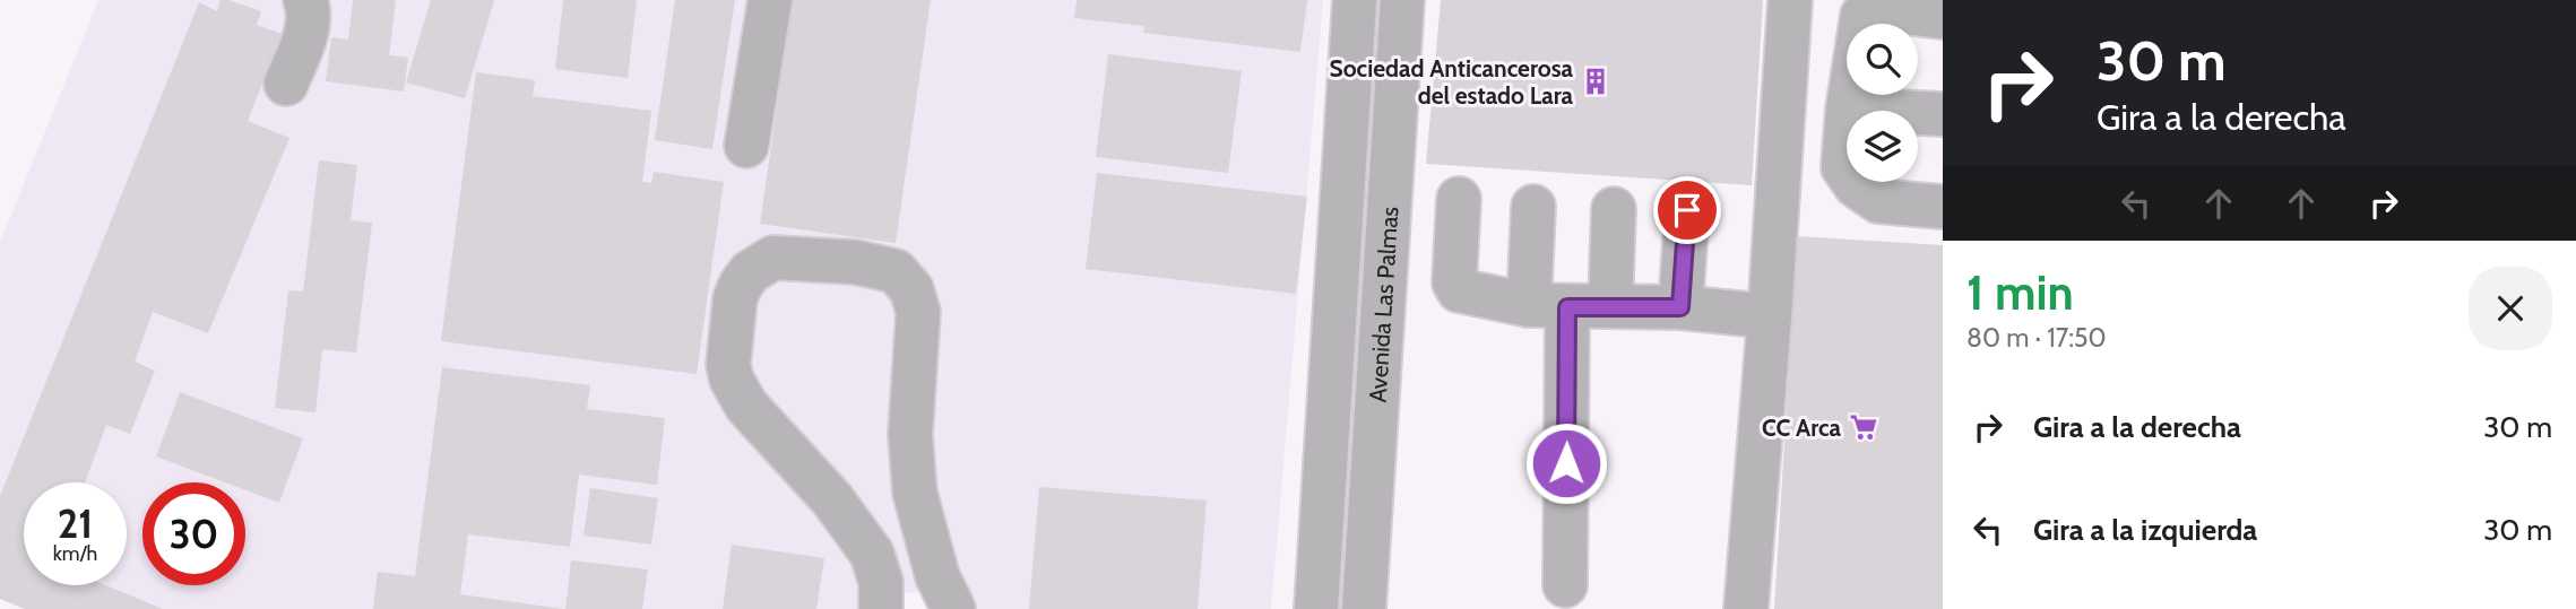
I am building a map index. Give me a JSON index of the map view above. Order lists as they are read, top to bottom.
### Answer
{
  "streets": {
    "street": ["Avenida Las Palmas"]
  },
  "places": {
    "building": ["Sociedad Anticancerosa del estado Lara"],
    "supermarket": ["CC Arca"]
  },
  "page": {
    "turn": ["30 m", "Gira a la derecha"],
    "heading": ["1 min", "80 m · 17:50"],
    "list": [
      {
        "name": "Gira a la derecha",
        "value": "30 m"
      },
      {
        "name": "Gira a la izquierda",
        "value": "30 m"
      }
    ],
    "speed": "21 km/h",
    "limit": "30"
  }
}
